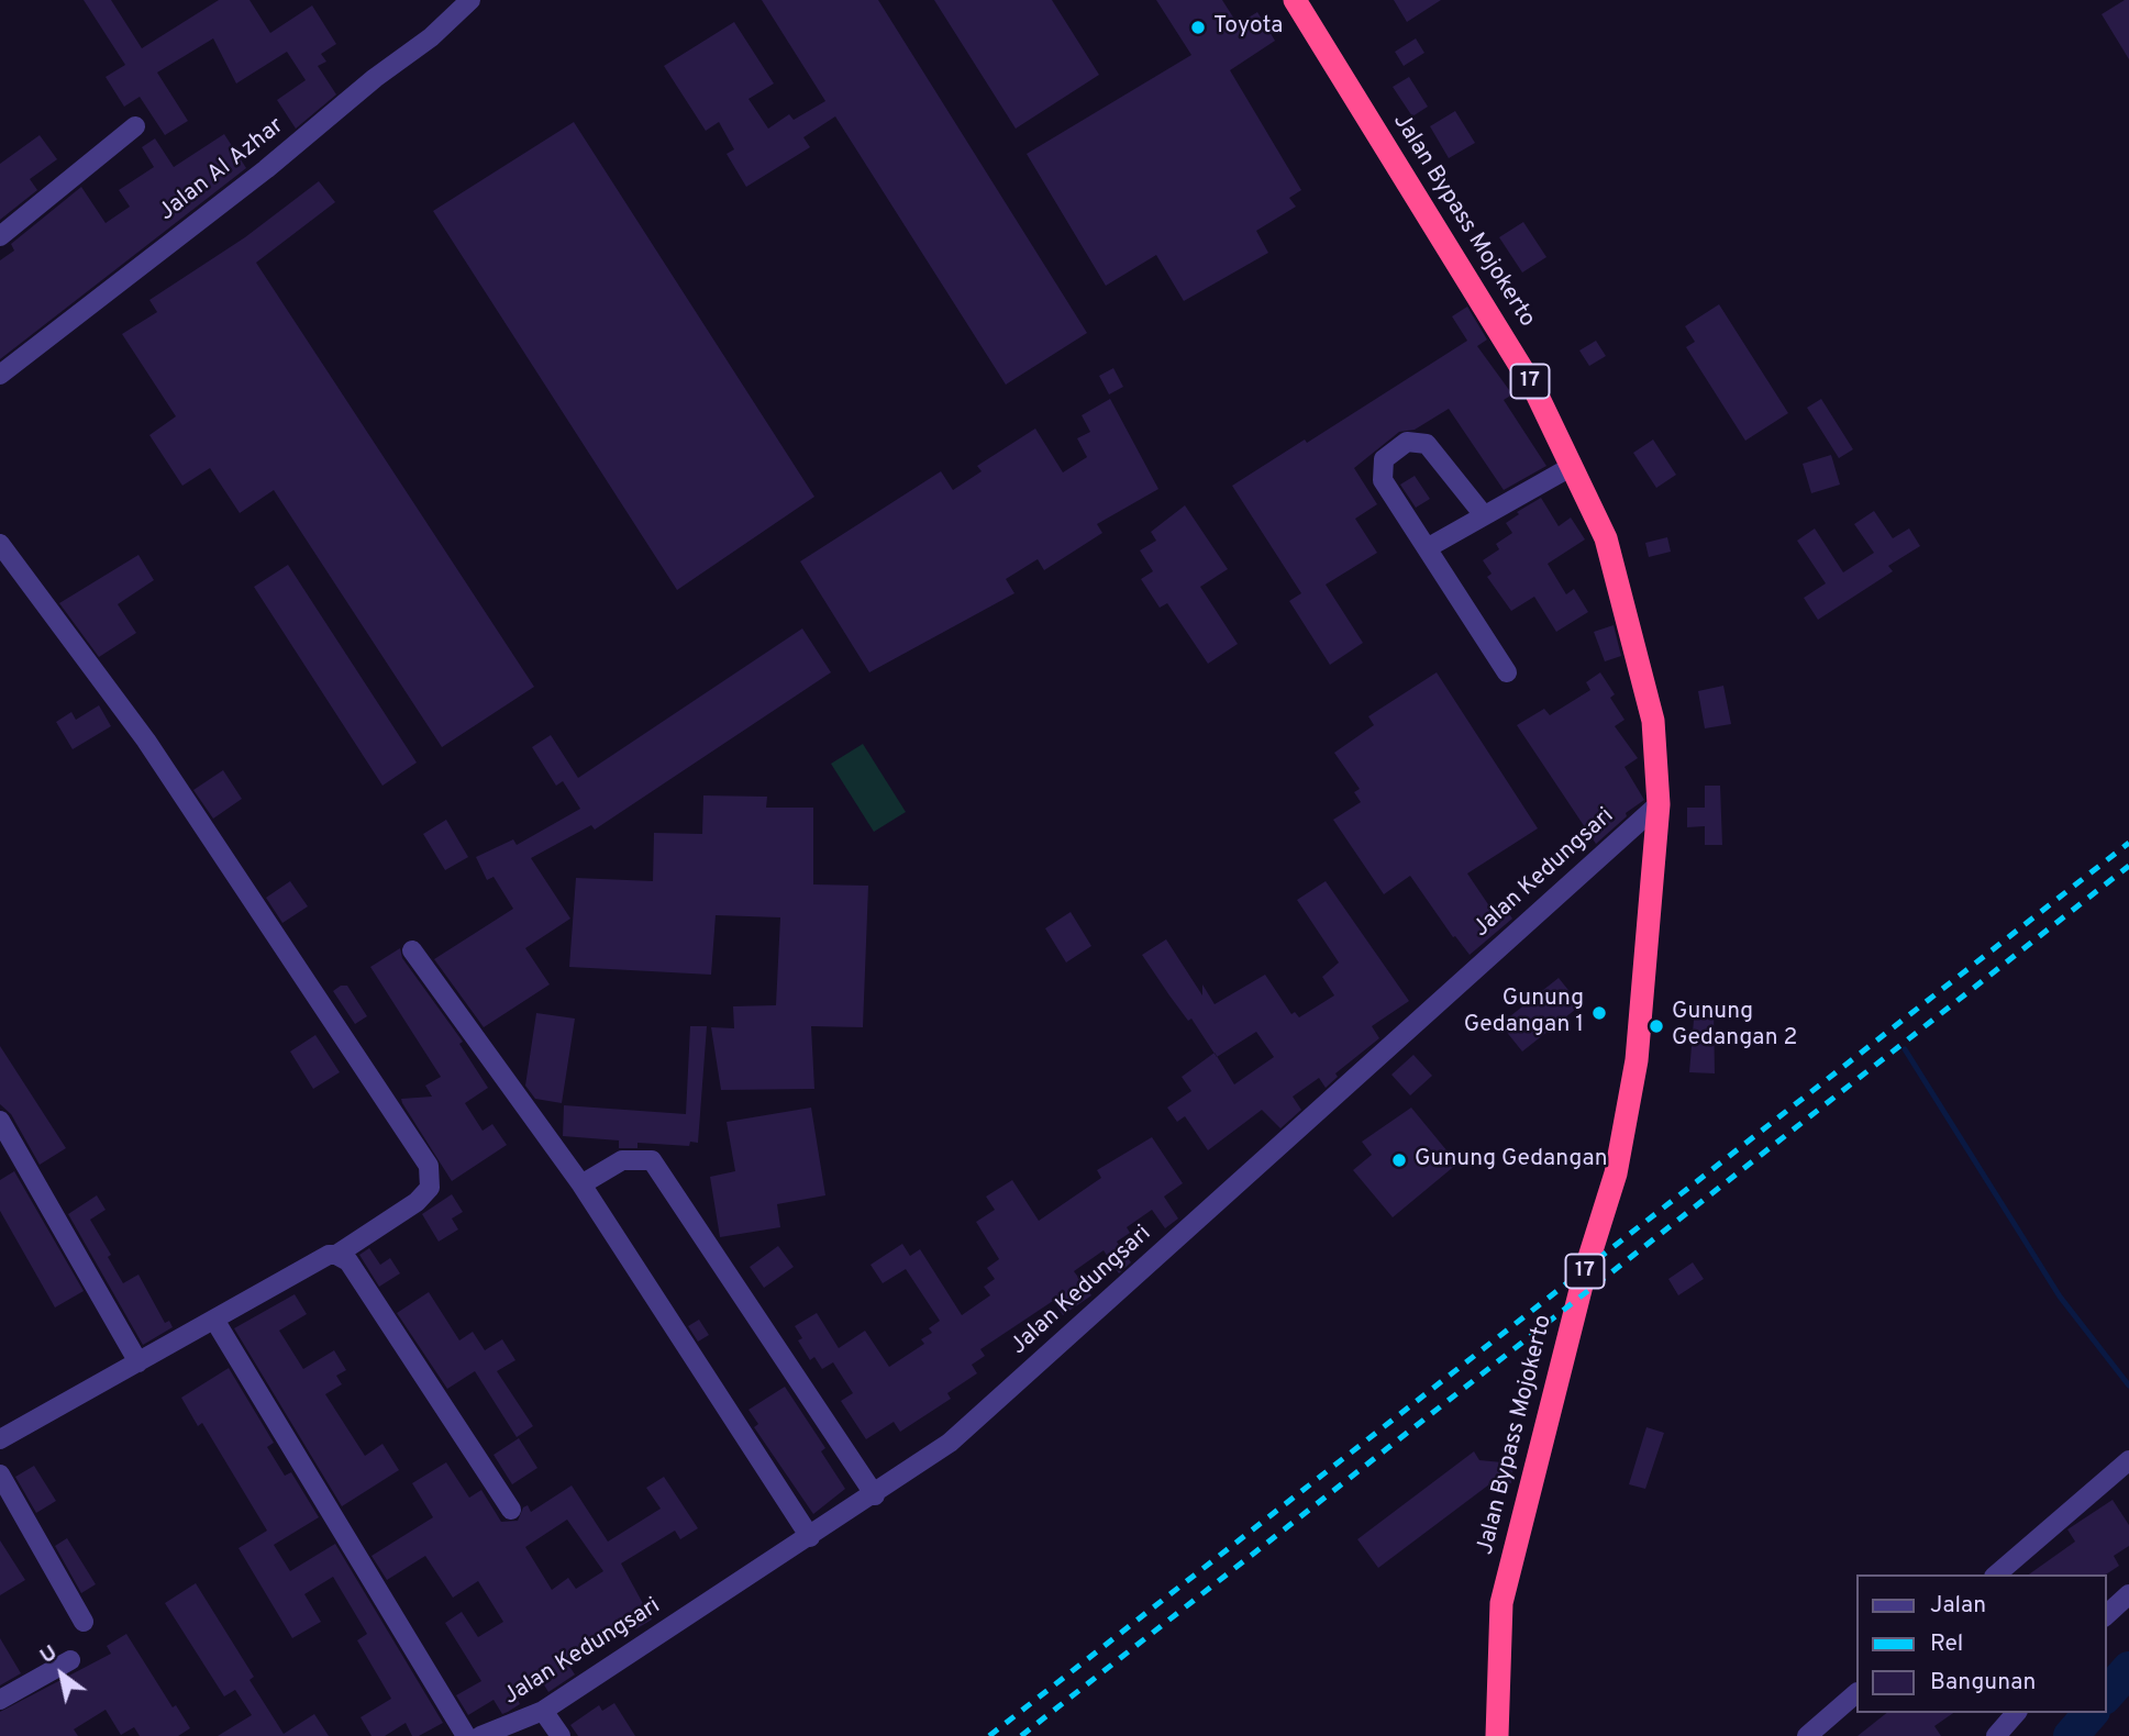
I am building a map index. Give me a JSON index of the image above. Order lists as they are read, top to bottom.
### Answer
{
  "streets": {
    "highway": ["Jalan Bypass Mojokerto", "17"],
    "street": ["Jalan Al Azhar", "Jalan Kedungsari"]
  },
  "crossings": [
    ["Jalan Bypass Mojokerto", "Jalan Kedungsari"]
  ],
  "places": [
    "Toyota",
    "Gunung Gedangan 1",
    "Gunung Gedangan 2",
    "Gunung Gedangan"
  ],
  "legend": ["Jalan", "Rel", "Bangunan"],
  "north": "top left"
}
